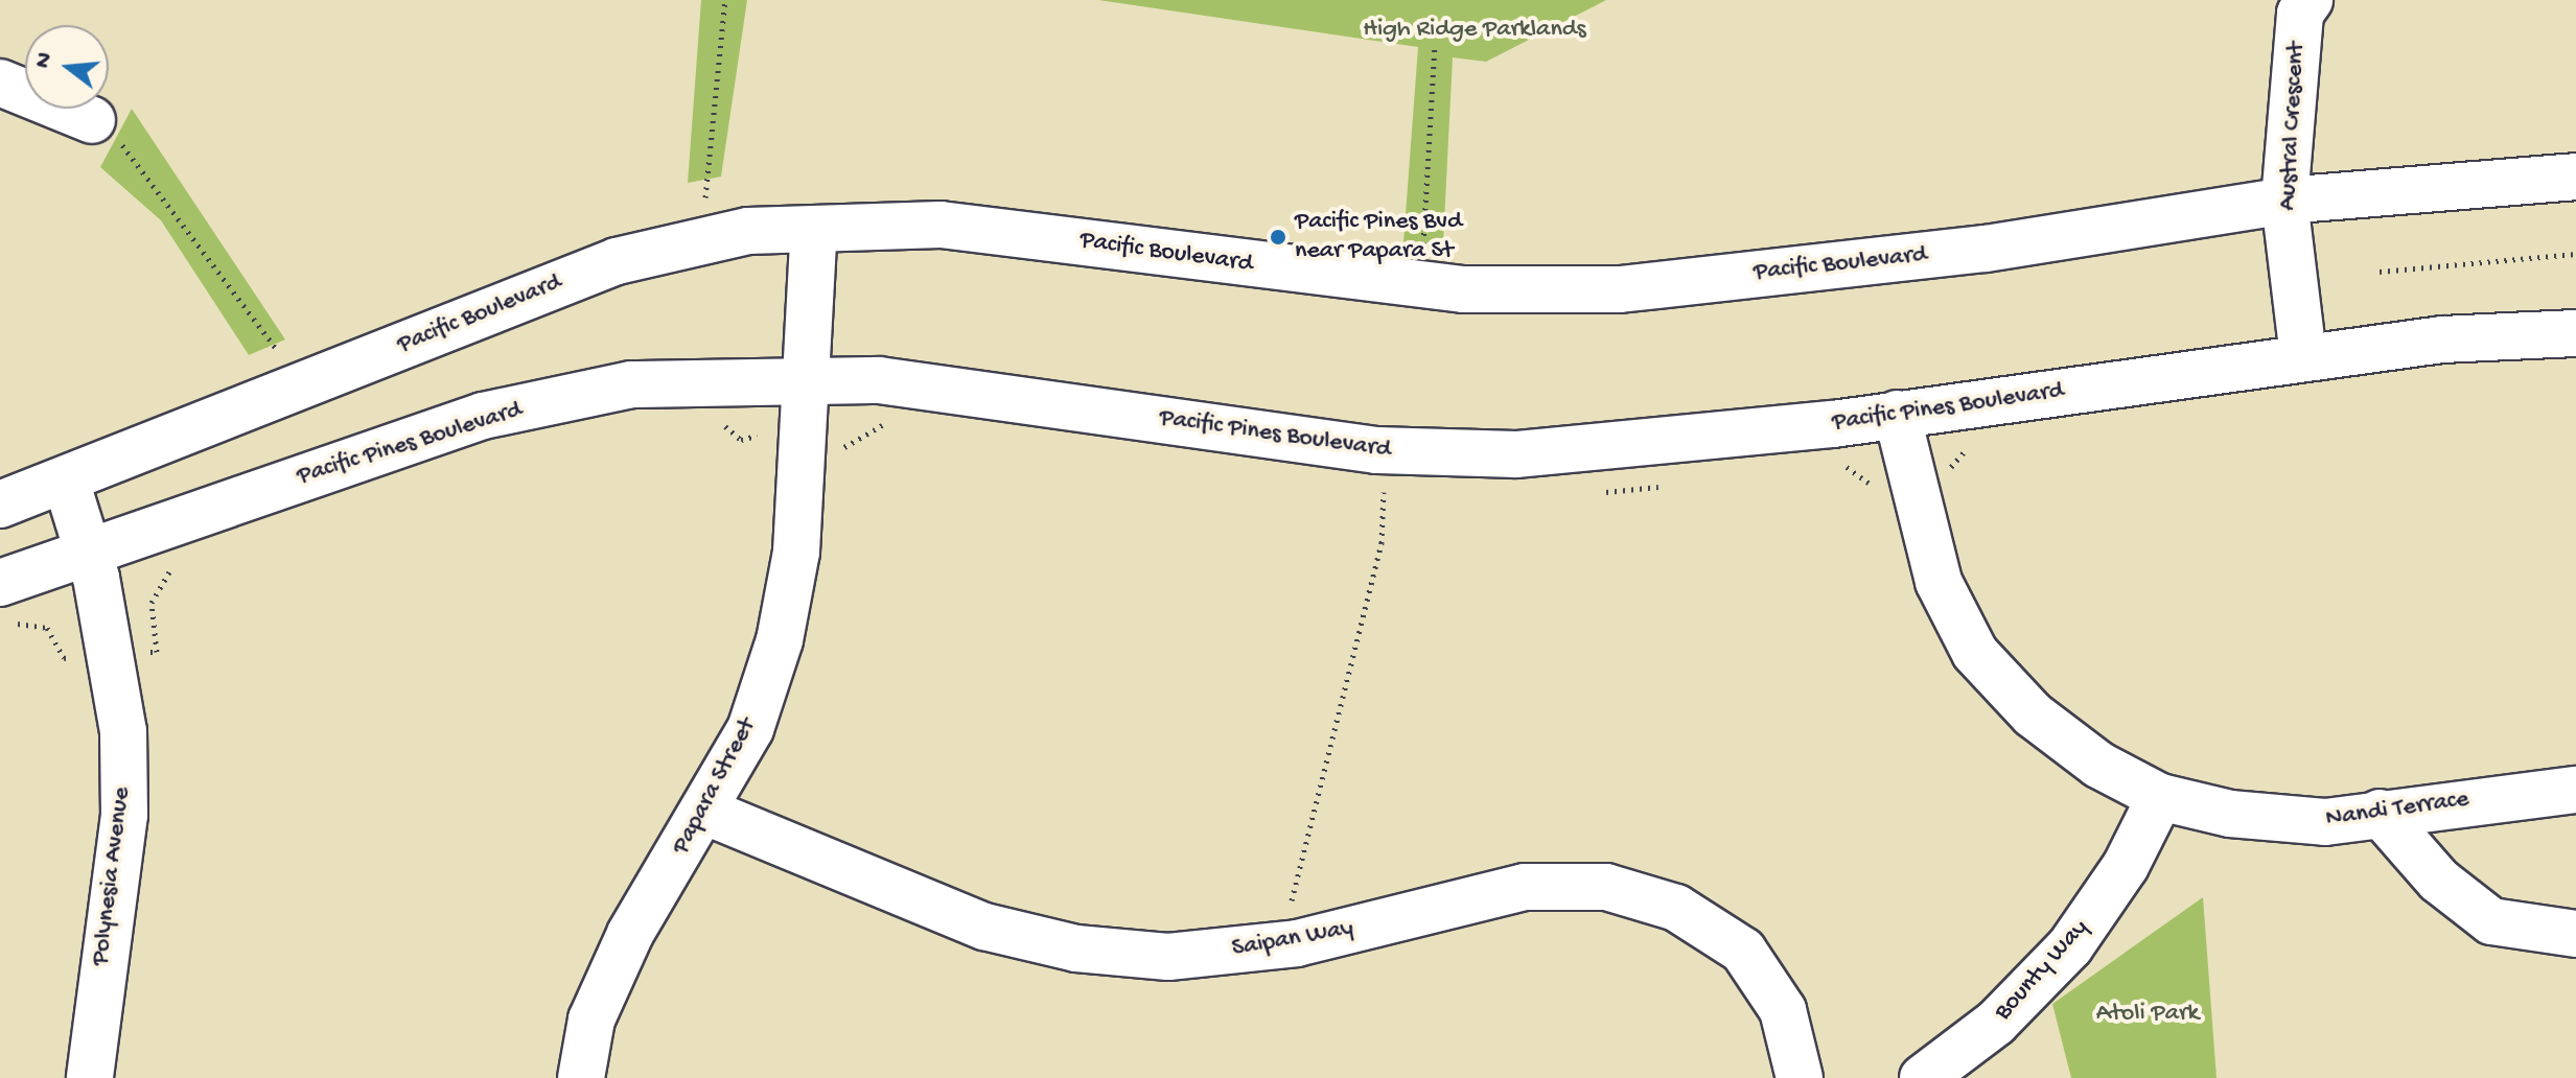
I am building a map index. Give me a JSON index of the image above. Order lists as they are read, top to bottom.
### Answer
{
  "streets": {
    "main road": [
      "Austral Crescent",
      "Pacific Boulevard",
      "Pacific Pines Boulevard",
      "Papara Street",
      "Nandi Terrace",
      "Polynesia Avenue",
      "Saipan Way",
      "Bounty Way"
    ]
  },
  "crossings": [
    ["Austral Crescent", "Pacific Boulevard"],
    ["Austral Crescent", "Pacific Pines Boulevard"],
    ["Pacific Boulevard", "Papara Street"],
    ["Pacific Boulevard", "Polynesia Avenue"],
    ["Pacific Pines Boulevard", "Papara Street"],
    ["Pacific Pines Boulevard", "Nandi Terrace"],
    ["Pacific Pines Boulevard", "Polynesia Avenue"],
    ["Papara Street", "Saipan Way"],
    ["Nandi Terrace", "Bounty Way"]
  ],
  "parks": ["High Ridge Parklands", "Atoli Park"],
  "places": ["Pacific Pines Bvd near Papara St"],
  "north": "left"
}
